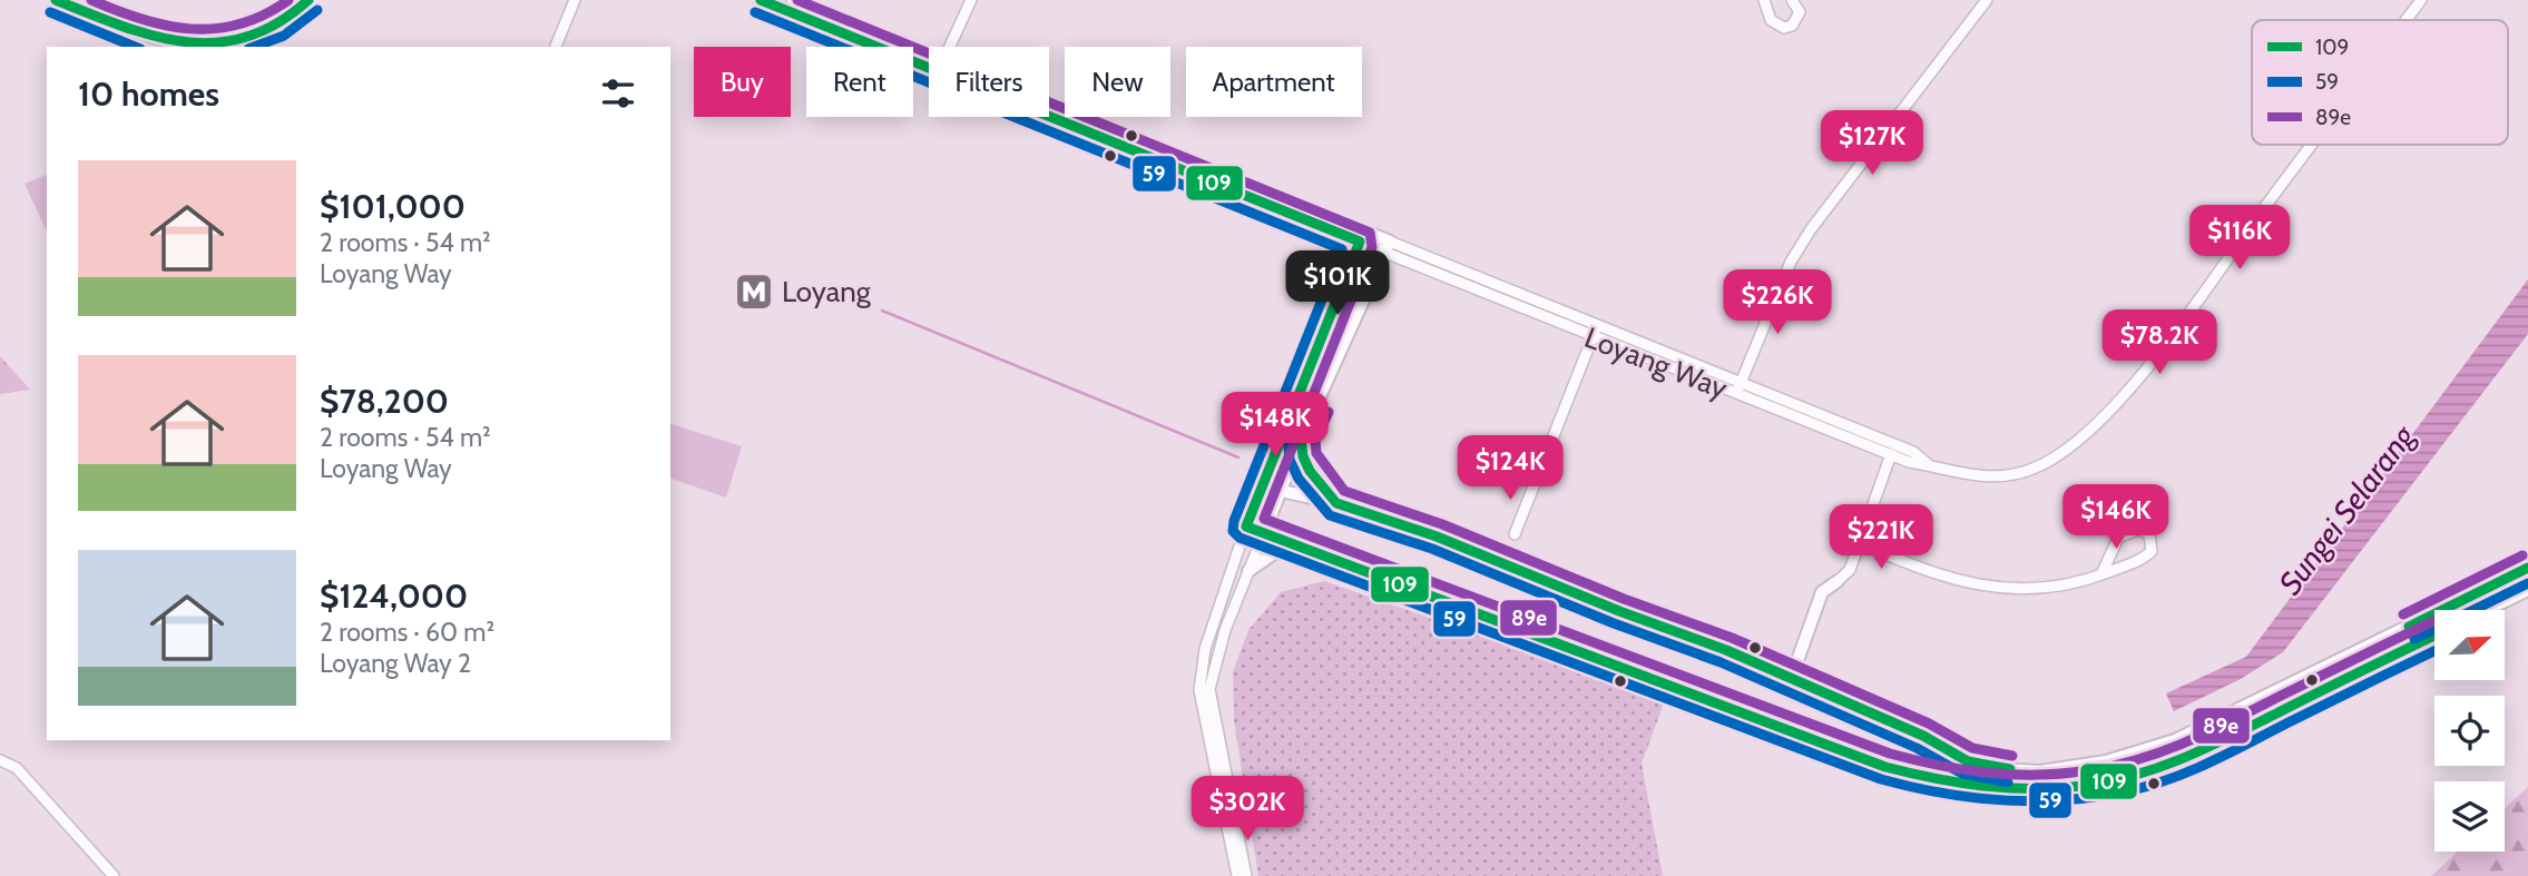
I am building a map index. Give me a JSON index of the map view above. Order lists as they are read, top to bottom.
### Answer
{
  "streets": {
    "main road": ["Loyang Way"]
  },
  "water": ["Sungei Selarang"],
  "places": {
    "metro station": ["Loyang"]
  },
  "lines": ["transit line 109", "transit line 89e", "transit line 59"],
  "legend": ["109", "59", "89e"],
  "north": "top right",
  "page": {
    "chip": [
      "Buy",
      "Rent",
      "Filters",
      "New",
      "Apartment"
    ],
    "heading": "10 homes",
    "price": [
      "$127K",
      "$116K",
      "$101K",
      "$226K",
      "$78.2K",
      "$148K",
      "$124K",
      "$146K",
      "$221K",
      "$302K"
    ],
    "list": [
      {
        "name": "$101,000",
        "note": "2 rooms · 54 m² · Loyang Way"
      },
      {
        "name": "$78,200",
        "note": "2 rooms · 54 m² · Loyang Way"
      },
      {
        "name": "$124,000",
        "note": "2 rooms · 60 m² · Loyang Way 2"
      }
    ]
  }
}
